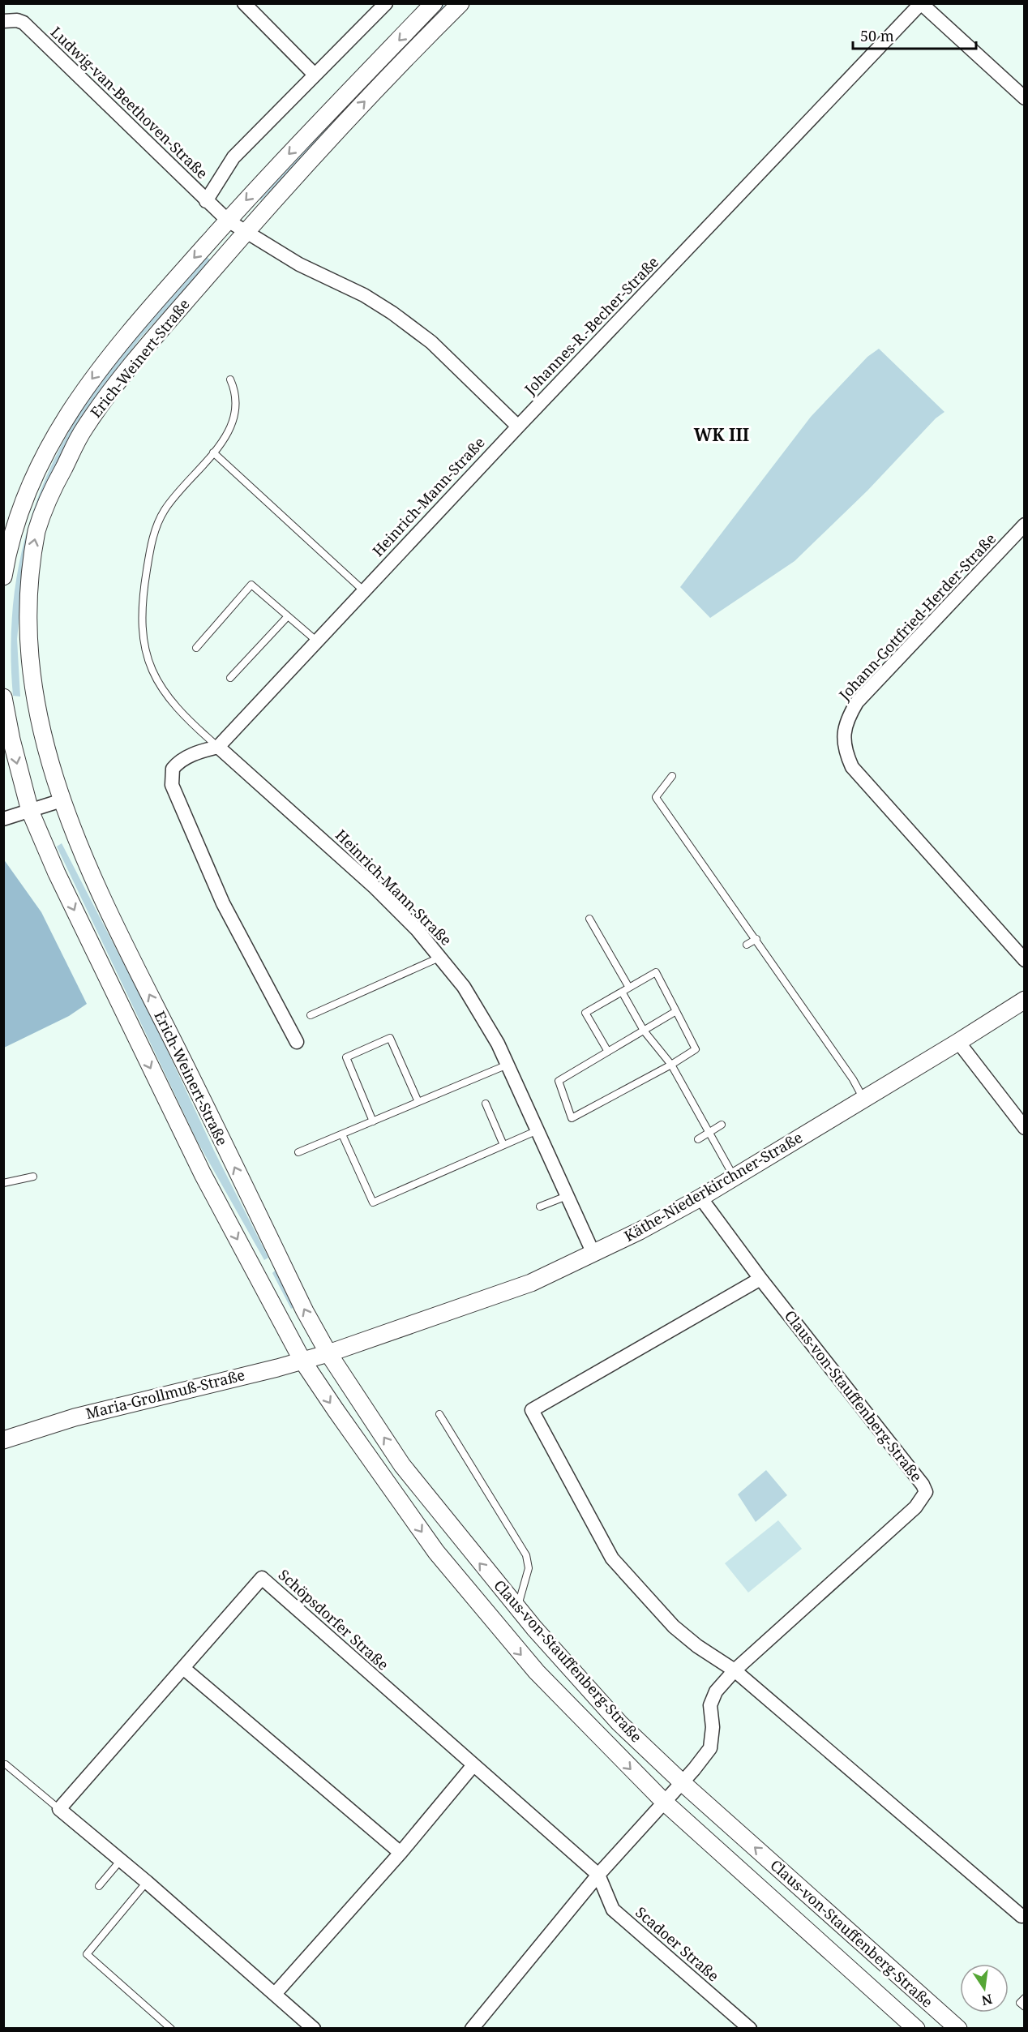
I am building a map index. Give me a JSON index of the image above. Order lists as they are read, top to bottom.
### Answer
{
  "streets": {
    "street": [
      "Ludwig-van-Beethoven-Straße",
      "Johannes-R.-Becher-Straße",
      "Erich-Weinert-Straße",
      "Heinrich-Mann-Straße",
      "Johann-Gottfried-Herder-Straße",
      "Käthe-Niederkirchner-Straße",
      "Maria-Grollmuß-Straße",
      "Claus-von-Stauffenberg-Straße",
      "Schöpsdorfer Straße",
      "Scadoer Straße"
    ]
  },
  "crossings": [
    ["Ludwig-van-Beethoven-Straße", "Erich-Weinert-Straße"],
    ["Johannes-R.-Becher-Straße", "Heinrich-Mann-Straße"],
    ["Erich-Weinert-Straße", "Käthe-Niederkirchner-Straße"],
    ["Erich-Weinert-Straße", "Maria-Grollmuß-Straße"],
    ["Erich-Weinert-Straße", "Claus-von-Stauffenberg-Straße"],
    ["Heinrich-Mann-Straße", "Käthe-Niederkirchner-Straße"],
    ["Käthe-Niederkirchner-Straße", "Maria-Grollmuß-Straße"],
    ["Käthe-Niederkirchner-Straße", "Claus-von-Stauffenberg-Straße"],
    ["Maria-Grollmuß-Straße", "Claus-von-Stauffenberg-Straße"],
    ["Schöpsdorfer Straße", "Scadoer Straße"]
  ],
  "districts": ["WK III"],
  "scale_bar": "50 m",
  "north": "bottom"
}
